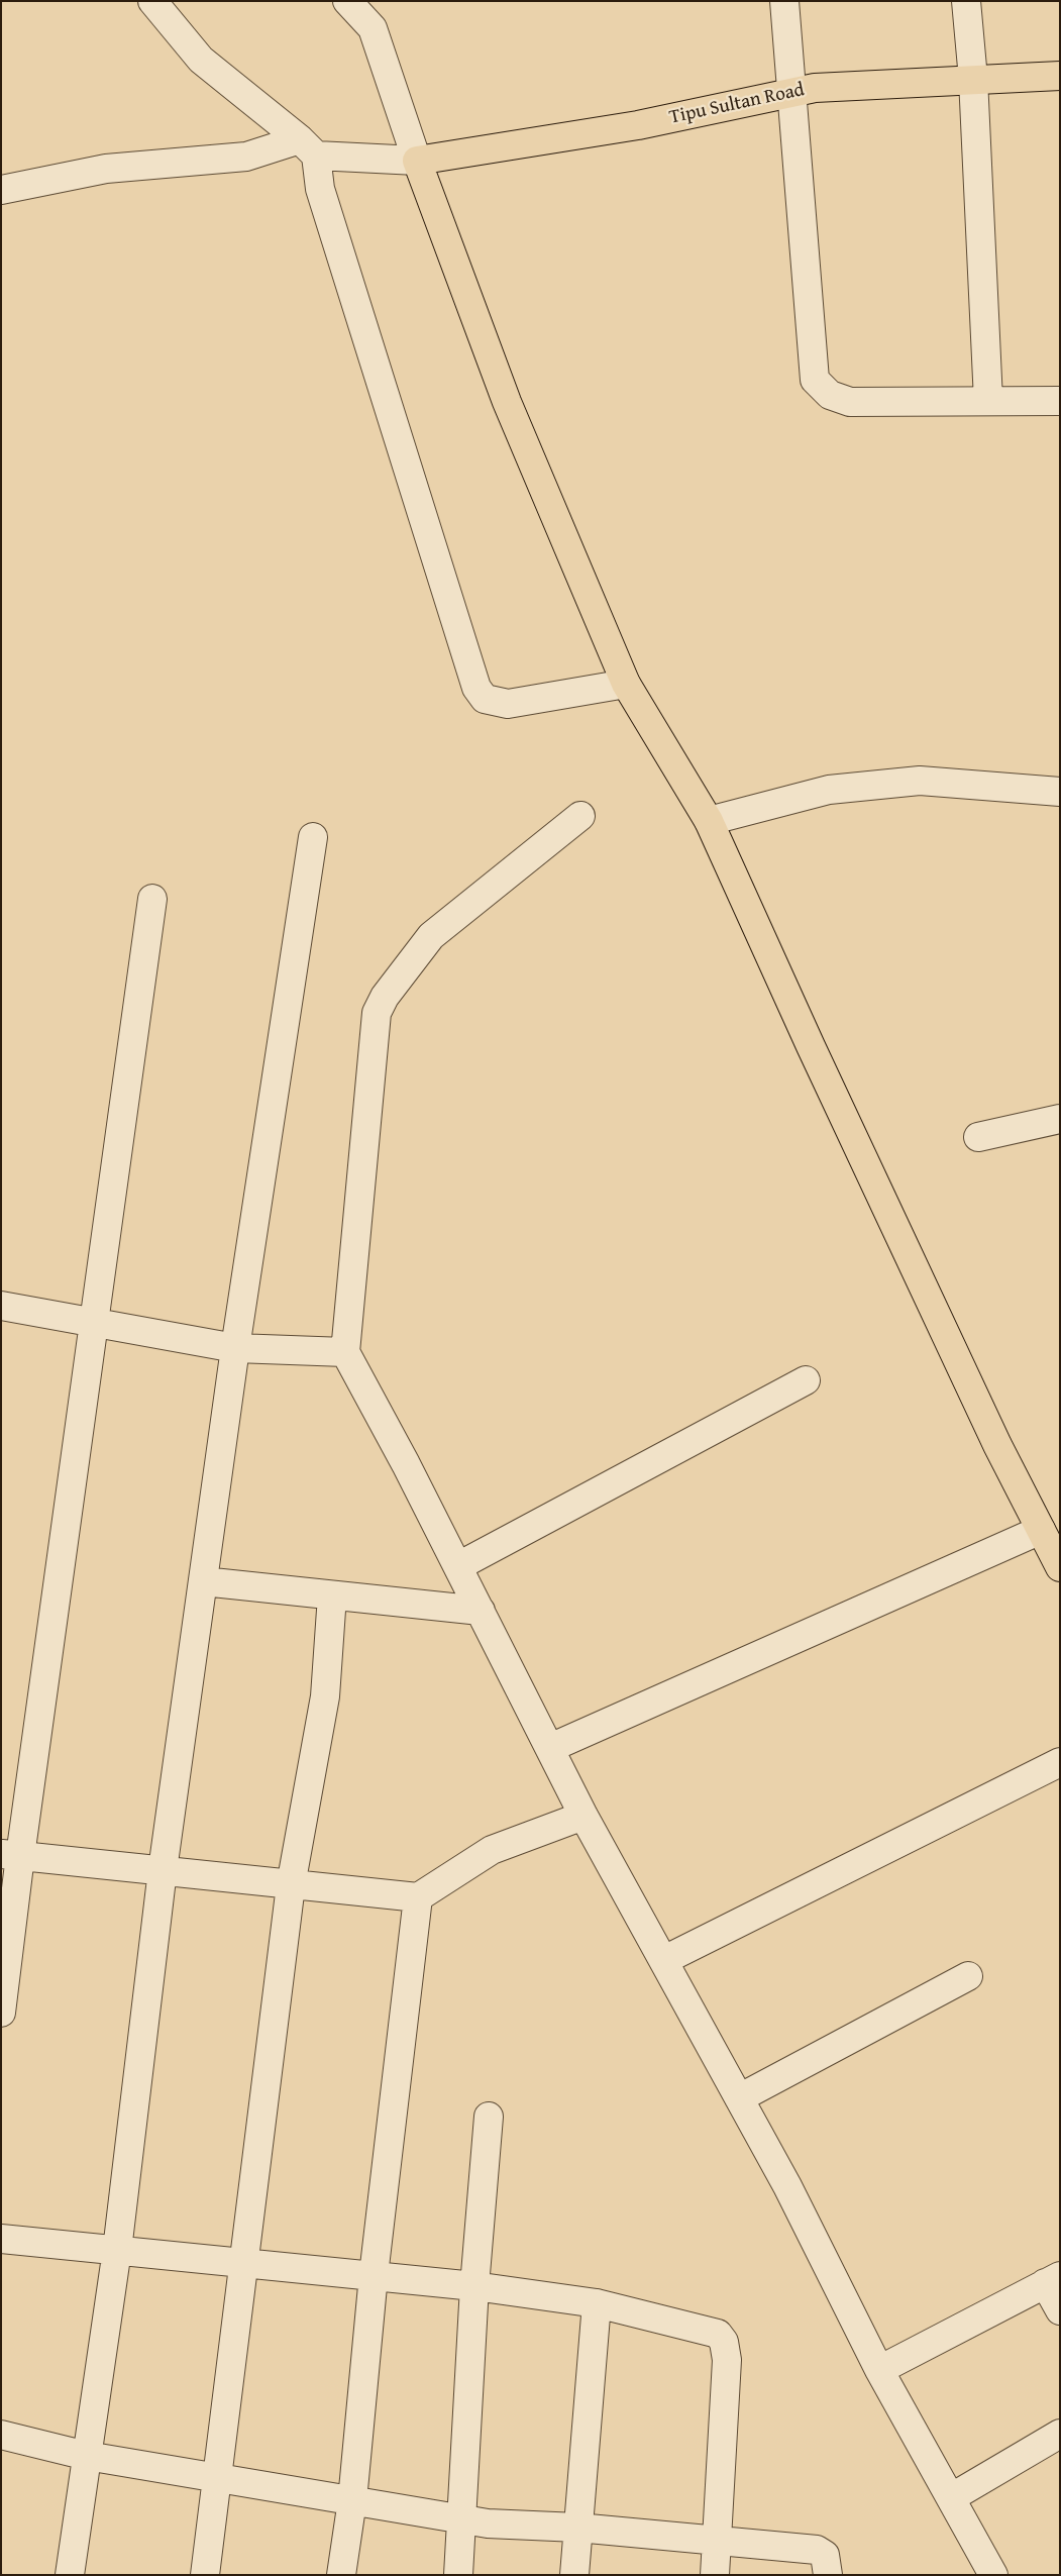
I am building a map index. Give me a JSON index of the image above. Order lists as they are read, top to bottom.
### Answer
{
  "streets": {
    "main road": ["Tipu Sultan Road"]
  }
}
